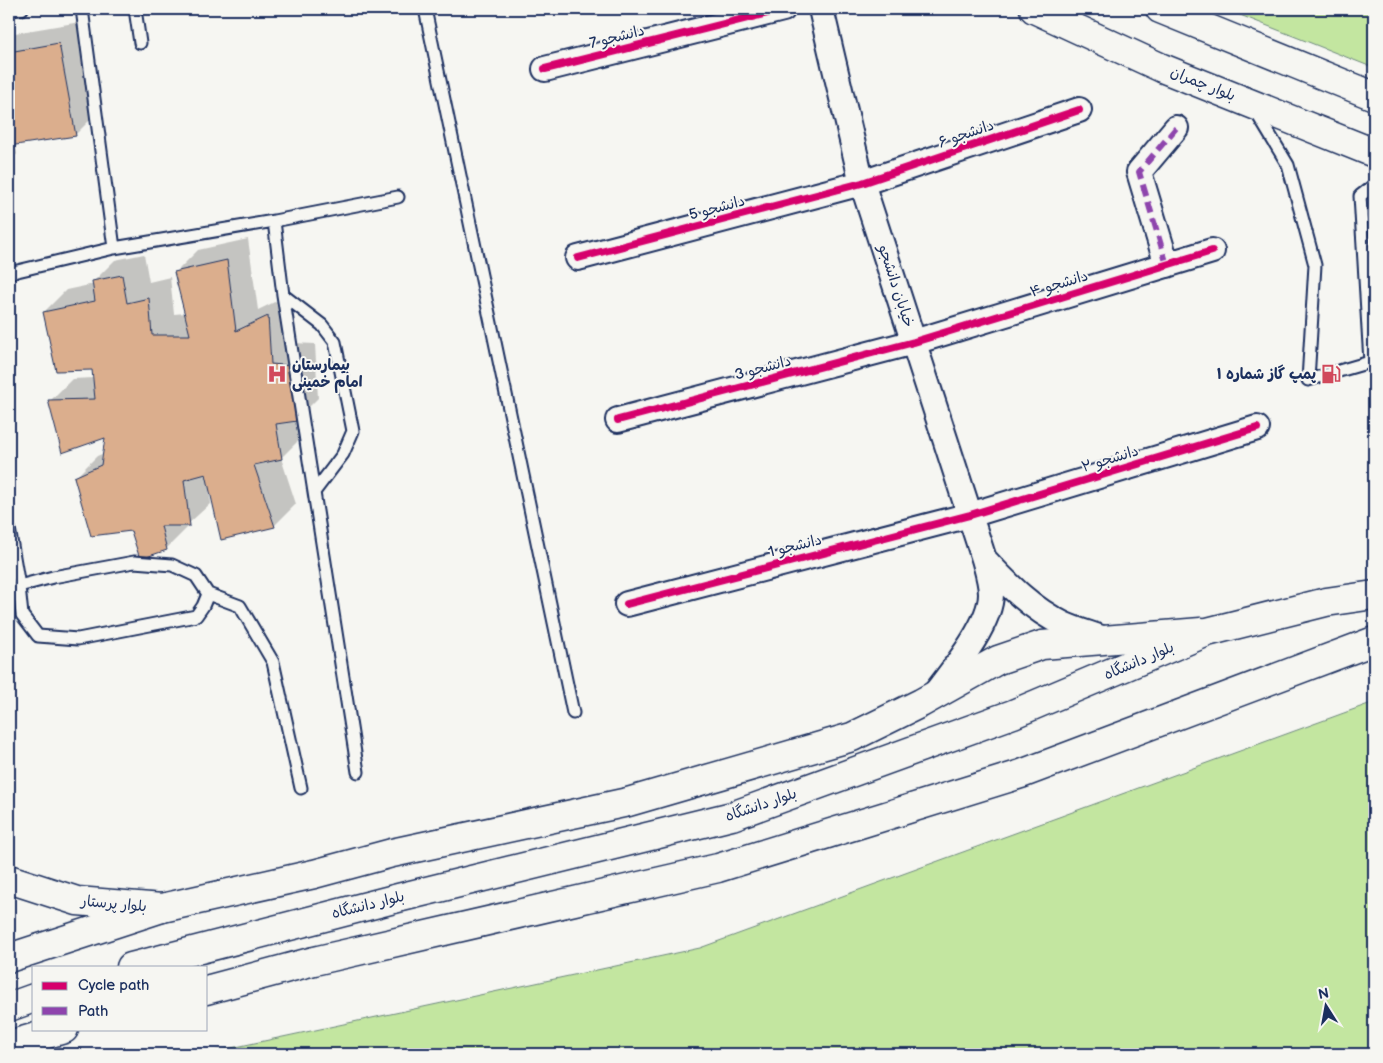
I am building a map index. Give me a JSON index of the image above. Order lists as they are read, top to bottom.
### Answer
{
  "streets": {
    "main road": ["بلوار چمران", "بلوار دانشگاه", "بلوار پرستار"],
    "street": [
      "دانشجو 7",
      "دانشجو ۶",
      "دانشجو 5",
      "دانشجو ۴",
      "خیابان دانشجو",
      "دانشجو 3",
      "دانشجو ۲",
      "دانشجو 1"
    ]
  },
  "crossings": [
    ["دانشجو ۶", "دانشجو 5"],
    ["دانشجو ۶", "خیابان دانشجو"],
    ["دانشجو 5", "خیابان دانشجو"],
    ["دانشجو ۴", "خیابان دانشجو"],
    ["دانشجو ۴", "دانشجو 3"],
    ["خیابان دانشجو", "دانشجو 3"],
    ["خیابان دانشجو", "دانشجو ۲"],
    ["خیابان دانشجو", "دانشجو 1"],
    ["دانشجو ۲", "دانشجو 1"]
  ],
  "places": {
    "hospital": ["بیمارستان امام خمینی"],
    "fuel station": ["پمپ گاز شماره ۱"]
  },
  "legend": ["Cycle path", "Path"],
  "north": "top"
}
